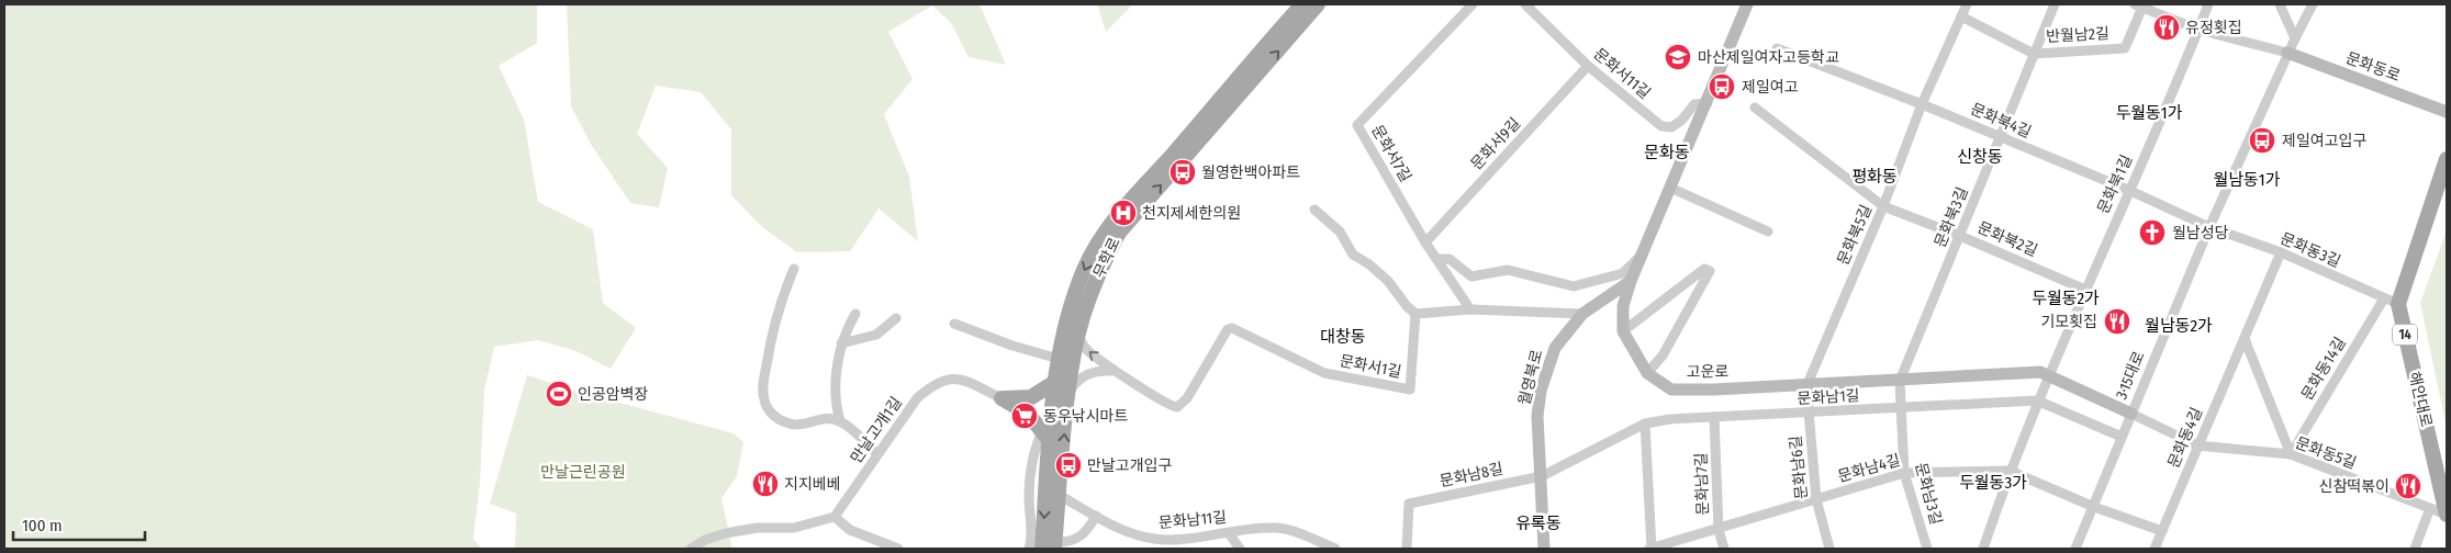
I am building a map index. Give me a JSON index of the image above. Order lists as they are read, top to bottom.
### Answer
{
  "streets": {
    "main road": [
      "문화동로",
      "무학로",
      "14",
      "고운로",
      "월영북로",
      "해안대로"
    ],
    "street": [
      "반월남2길",
      "문화서11길",
      "문화북4길",
      "문화서9길",
      "문화서7길",
      "문화북1길",
      "문화북3길",
      "문화북5길",
      "문화북2길",
      "문화동3길",
      "문화서1길",
      "문화동14길",
      "3·15대로",
      "문화남1길",
      "만날고개1길",
      "문화동4길",
      "문화동5길",
      "문화남6길",
      "문화남4길",
      "문화남8길",
      "문화남7길",
      "문화남3길",
      "문화남11길"
    ]
  },
  "crossings": [
    ["반월남2길", "문화북3길"],
    ["반월남2길", "문화북5길"],
    ["문화동로", "3·15대로"],
    ["문화서11길", "문화서9길"],
    ["문화북4길", "문화북1길"],
    ["문화북4길", "문화북3길"],
    ["문화북4길", "문화북5길"],
    ["문화북4길", "문화동3길"],
    ["문화북4길", "3·15대로"],
    ["문화서9길", "문화서7길"],
    ["문화북1길", "문화북2길"],
    ["문화북1길", "고운로"],
    ["문화북1길", "문화남1길"],
    ["문화북1길", "문화남4길"],
    ["문화북3길", "문화북2길"],
    ["문화북3길", "고운로"],
    ["문화북3길", "문화남3길"],
    ["문화북5길", "문화북2길"],
    ["문화북5길", "고운로"],
    ["문화북5길", "문화남6길"],
    ["문화동3길", "14"],
    ["문화동3길", "문화동14길"],
    ["문화동3길", "3·15대로"],
    ["문화동3길", "해안대로"],
    ["문화동3길", "문화동4길"],
    ["무학로", "문화서1길"],
    ["무학로", "문화남11길"],
    ["14", "문화동14길"],
    ["14", "해안대로"],
    ["문화동14길", "해안대로"],
    ["문화동14길", "문화동5길"],
    ["고운로", "3·15대로"],
    ["고운로", "문화동5길"],
    ["고운로", "문화남6길"],
    ["고운로", "문화남3길"],
    ["3·15대로", "문화남1길"],
    ["3·15대로", "문화동5길"],
    ["3·15대로", "문화남4길"],
    ["월영북로", "문화남1길"],
    ["월영북로", "문화남8길"],
    ["문화남1길", "문화남6길"],
    ["문화남1길", "문화남4길"],
    ["문화남1길", "문화남8길"],
    ["문화남1길", "문화남7길"],
    ["문화남1길", "문화남3길"],
    ["해안대로", "문화동5길"],
    ["문화동4길", "문화동5길"],
    ["문화동4길", "문화남4길"],
    ["문화남6길", "문화남4길"],
    ["문화남4길", "문화남7길"],
    ["문화남4길", "문화남3길"]
  ],
  "districts": [
    "두월동1가",
    "문화동",
    "신창동",
    "평화동",
    "월남동1가",
    "두월동2가",
    "월남동2가",
    "대창동",
    "두월동3가",
    "유록동"
  ],
  "parks": ["만날근린공원"],
  "places": {
    "restaurant": [
      "유정횟집",
      "기모횟집",
      "지지베베",
      "신참떡볶이"
    ],
    "school or university": ["마산제일여자고등학교"],
    "bus stop": [
      "제일여고",
      "제일여고입구",
      "월영한백아파트",
      "만날고개입구"
    ],
    "hospital": ["천지제세한의원"],
    "church": ["월남성당"],
    "sports": ["인공암벽장"],
    "supermarket": ["동우낚시마트"]
  },
  "scale_bar": "100 m"
}
